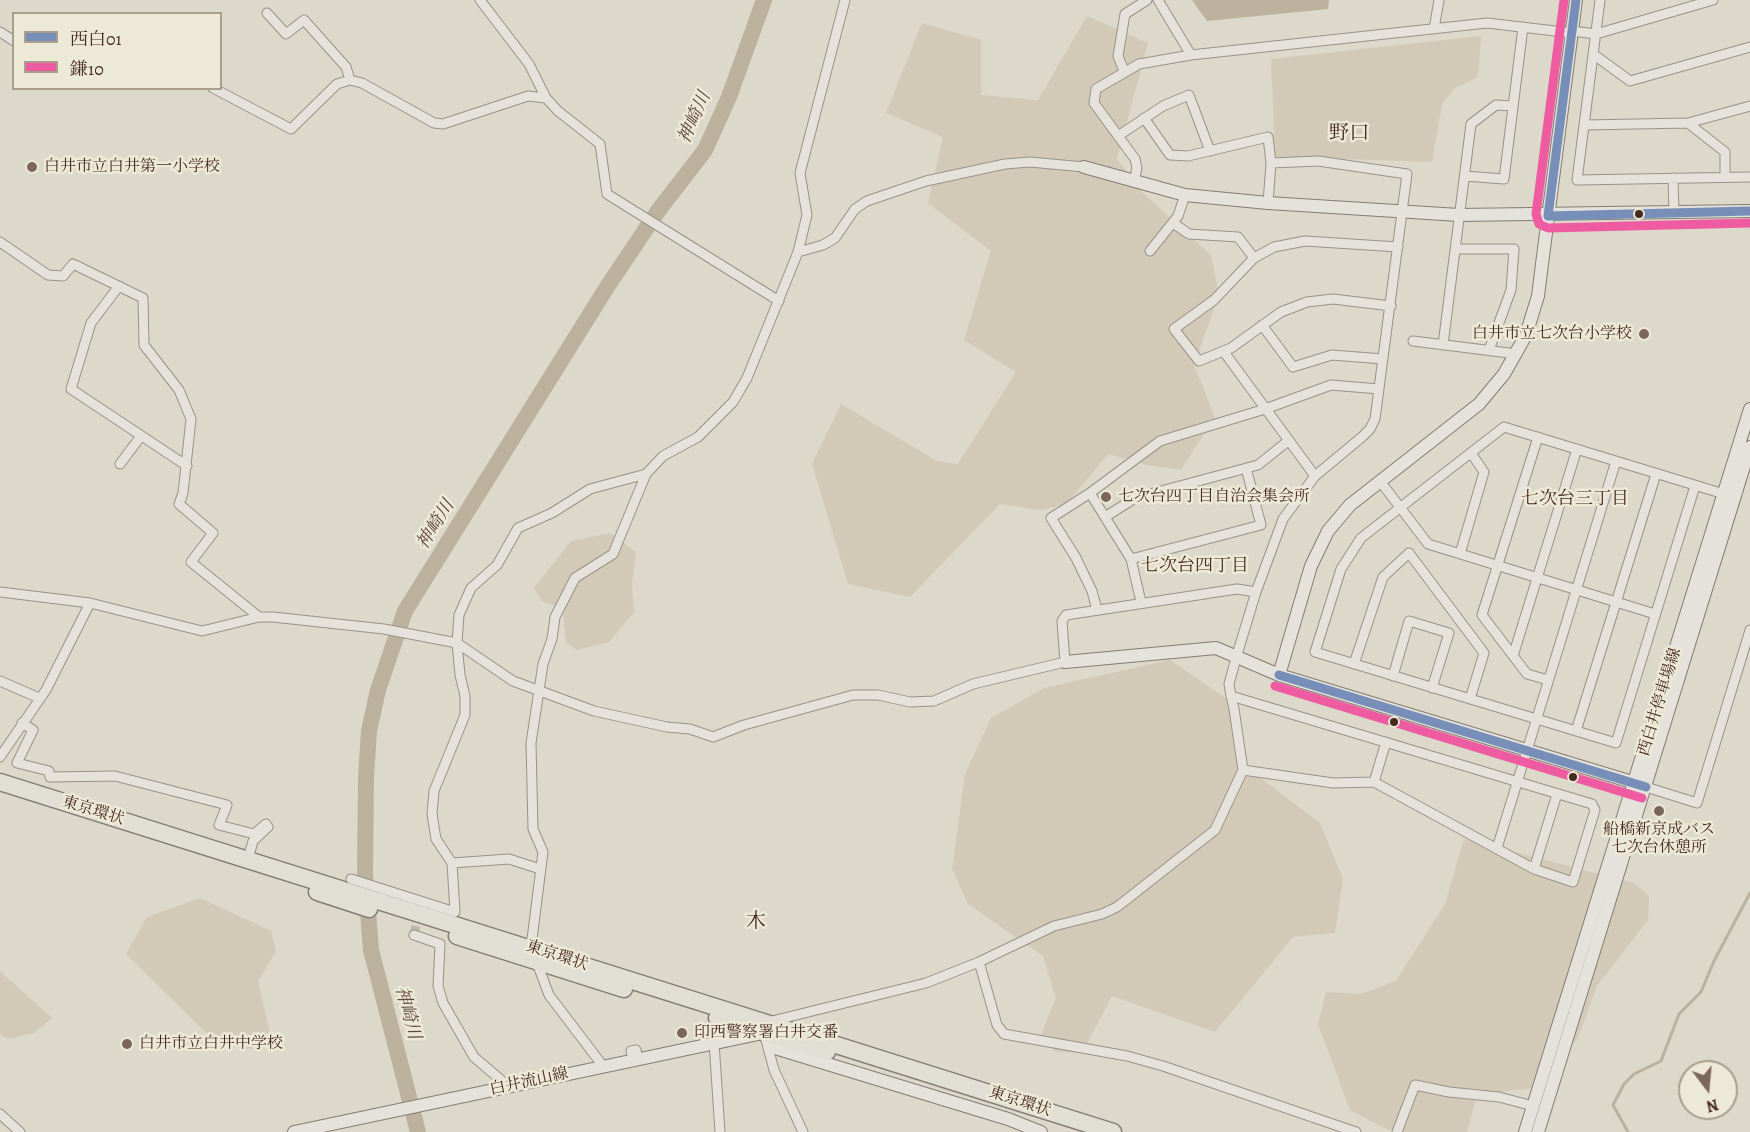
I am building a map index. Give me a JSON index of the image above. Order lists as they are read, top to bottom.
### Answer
{
  "streets": {
    "highway": ["東京環状"],
    "main road": ["西白井停車場線", "白井流山線"]
  },
  "crossings": [
    ["東京環状", "白井流山線"]
  ],
  "districts": [
    "野口",
    "七次台三丁目",
    "七次台四丁目",
    "木"
  ],
  "water": ["神崎川"],
  "places": [
    "白井市立白井第一小学校",
    "白井市立七次台小学校",
    "七次台四丁目自治会集会所",
    "船橋新京成バス 七次台休憩所",
    "印西警察署白井交番",
    "白井市立白井中学校"
  ],
  "lines": ["transit line 西白01", "transit line 鎌10"],
  "legend": ["西白01", "鎌10"],
  "north": "bottom"
}
